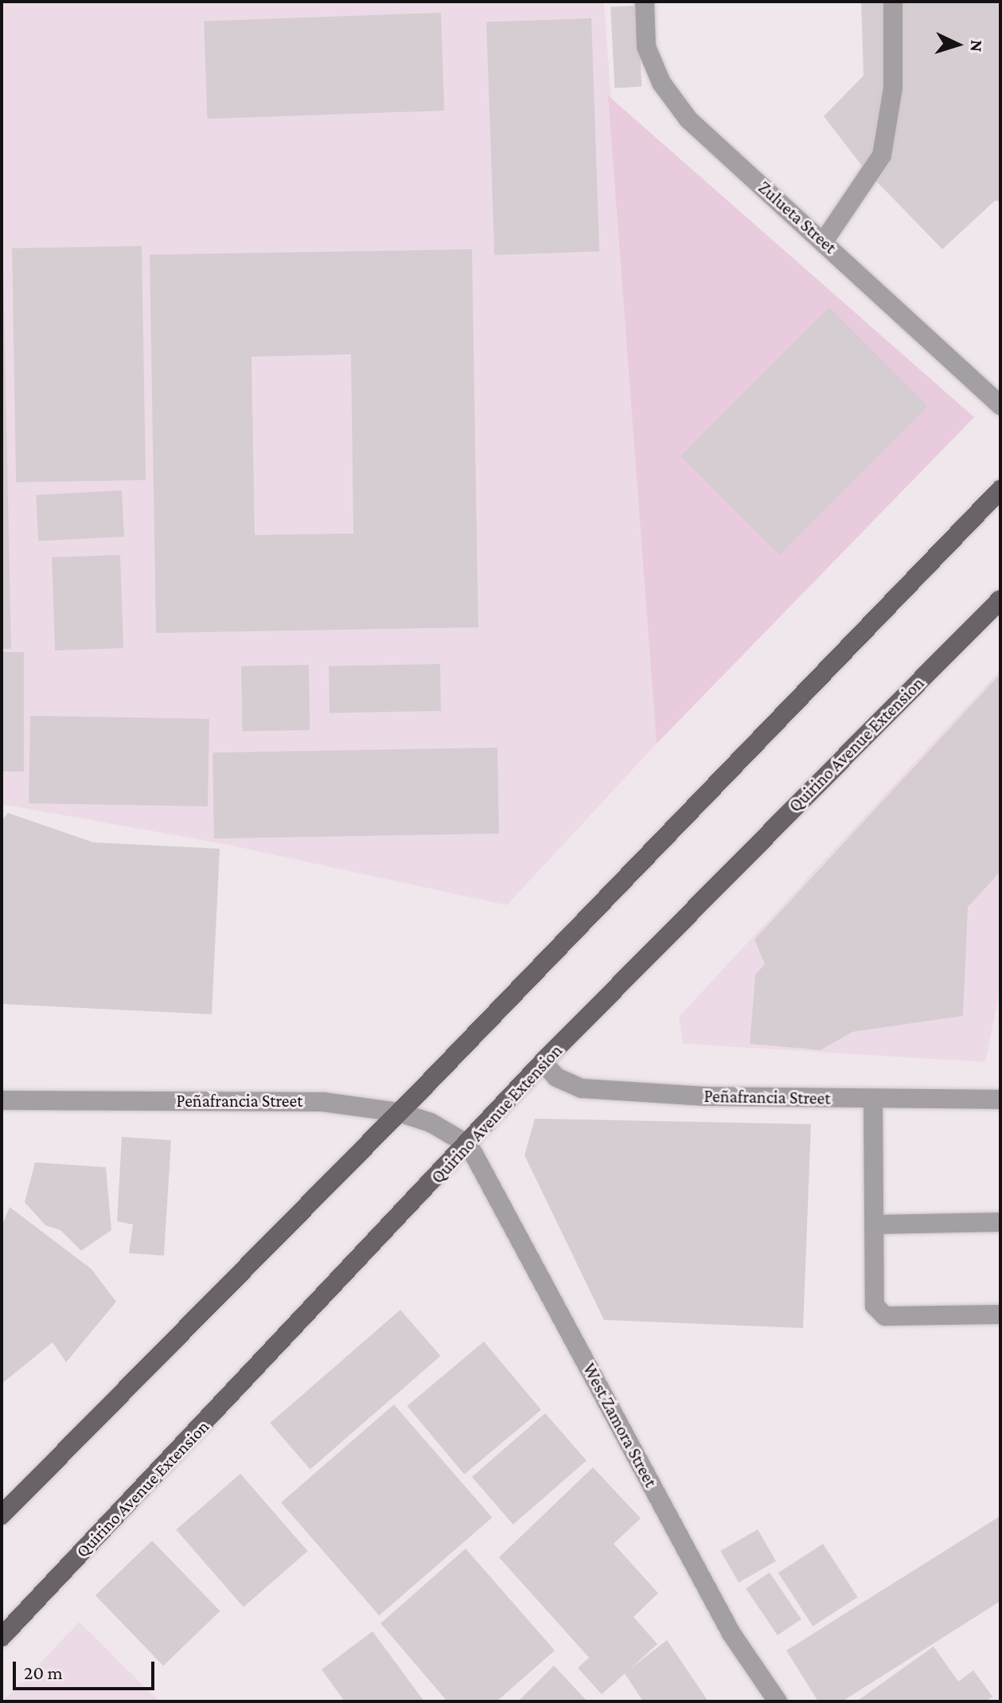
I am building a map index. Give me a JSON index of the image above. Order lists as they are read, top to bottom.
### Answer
{
  "streets": {
    "main road": ["Quirino Avenue Extension"],
    "street": ["Zulueta Street", "Peñafrancia Street", "West Zamora Street"]
  },
  "crossings": [
    ["Quirino Avenue Extension", "Peñafrancia Street"],
    ["Quirino Avenue Extension", "West Zamora Street"],
    ["Peñafrancia Street", "West Zamora Street"]
  ],
  "scale_bar": "20 m",
  "north": "right"
}
